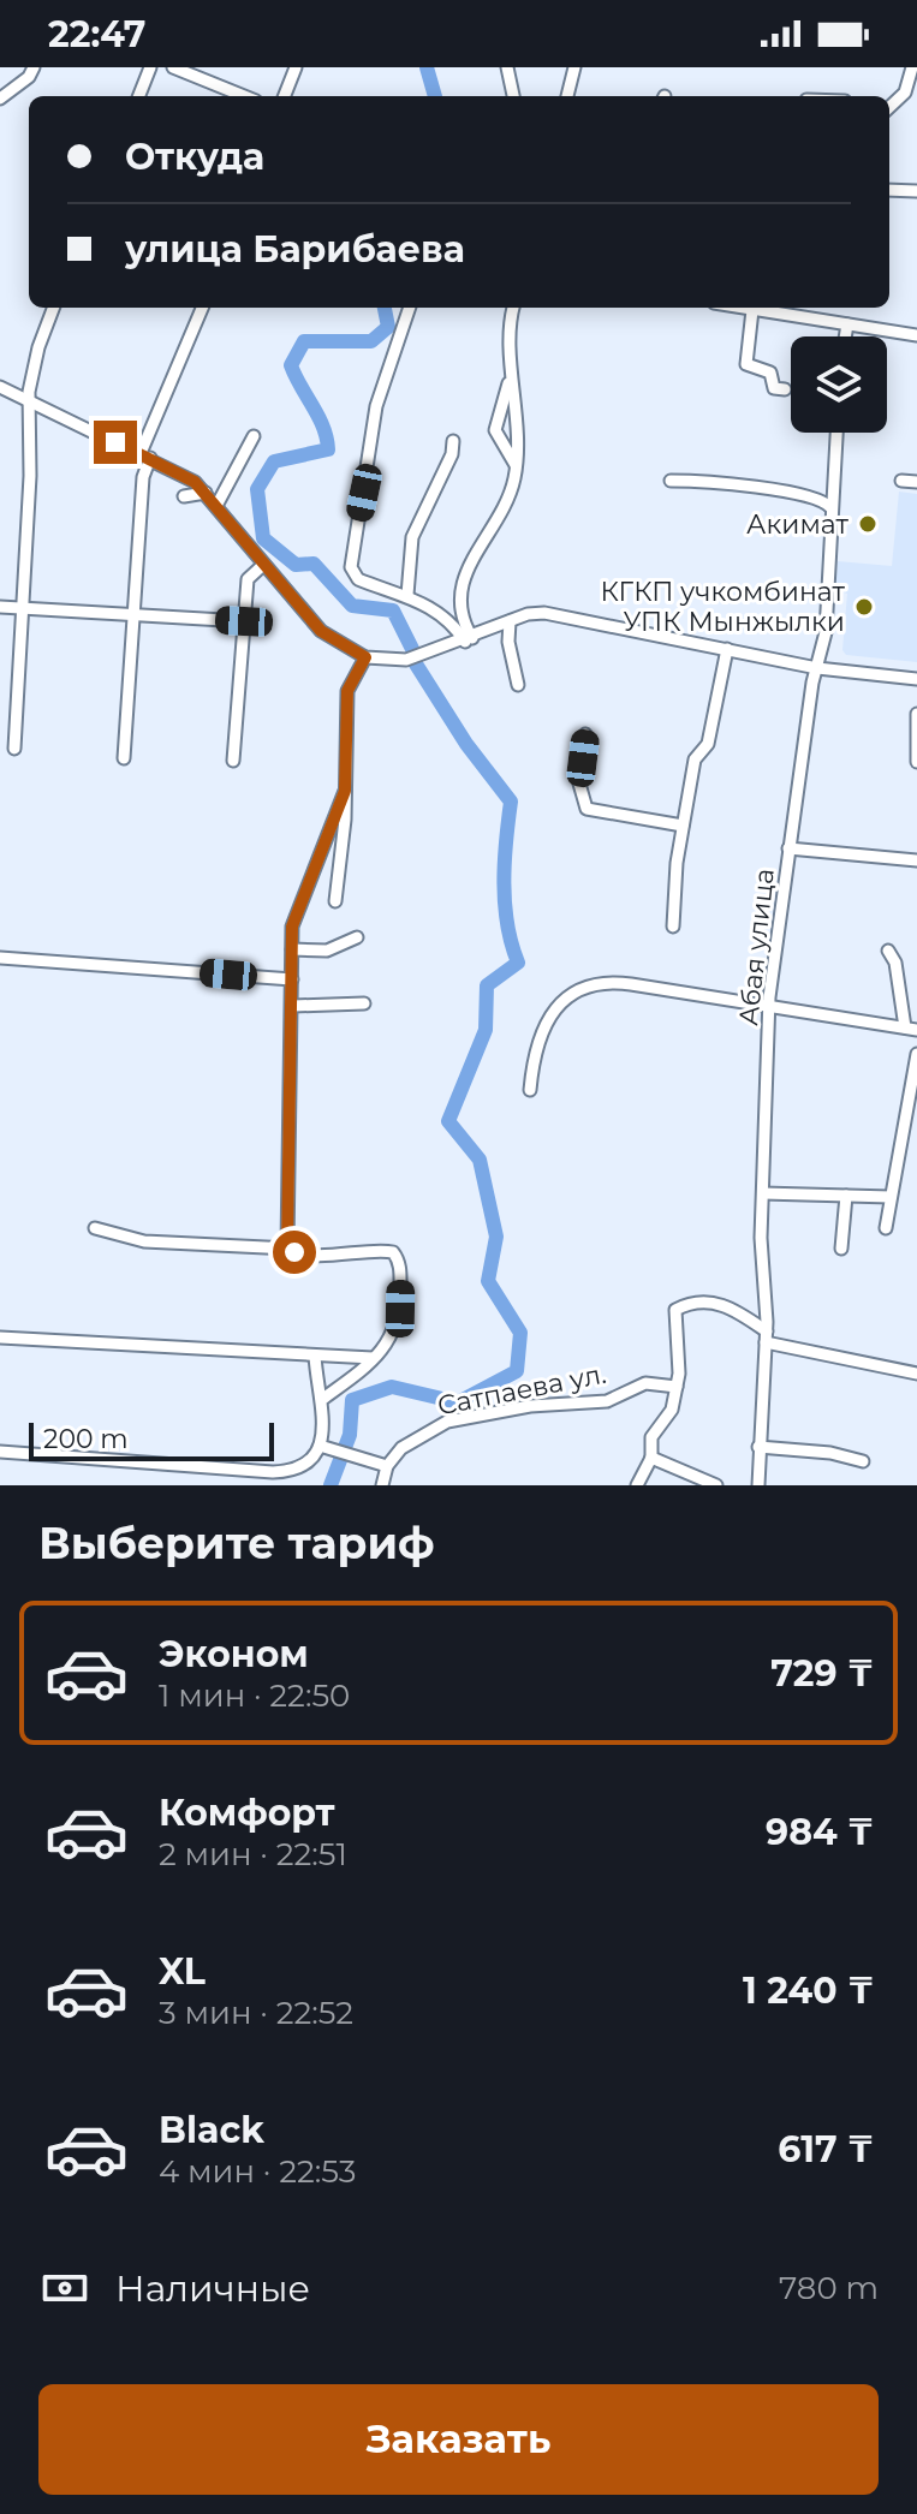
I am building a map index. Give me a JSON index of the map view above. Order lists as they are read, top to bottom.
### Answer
{
  "streets": {
    "street": ["Абая улица", "Сатпаева ул."]
  },
  "places": ["Акимат", "КГКП учкомбинат УПК Мынжылки"],
  "scale_bar": "200 m",
  "page": {
    "status": "22:47",
    "banner": ["Откуда", "улица Барибаева"],
    "scale": "200 m",
    "heading": "Выберите тариф",
    "list": [
      {
        "name": "Эконом",
        "note": "1 мин · 22:50",
        "value": "729 ₸"
      },
      {
        "name": "Комфорт",
        "note": "2 мин · 22:51",
        "value": "984 ₸"
      },
      {
        "name": "XL",
        "note": "3 мин · 22:52",
        "value": "1 240 ₸"
      },
      {
        "name": "Black",
        "note": "4 мин · 22:53",
        "value": "617 ₸"
      }
    ],
    "pay": ["Наличные", "780 m"],
    "buttons": "Заказать"
  }
}
